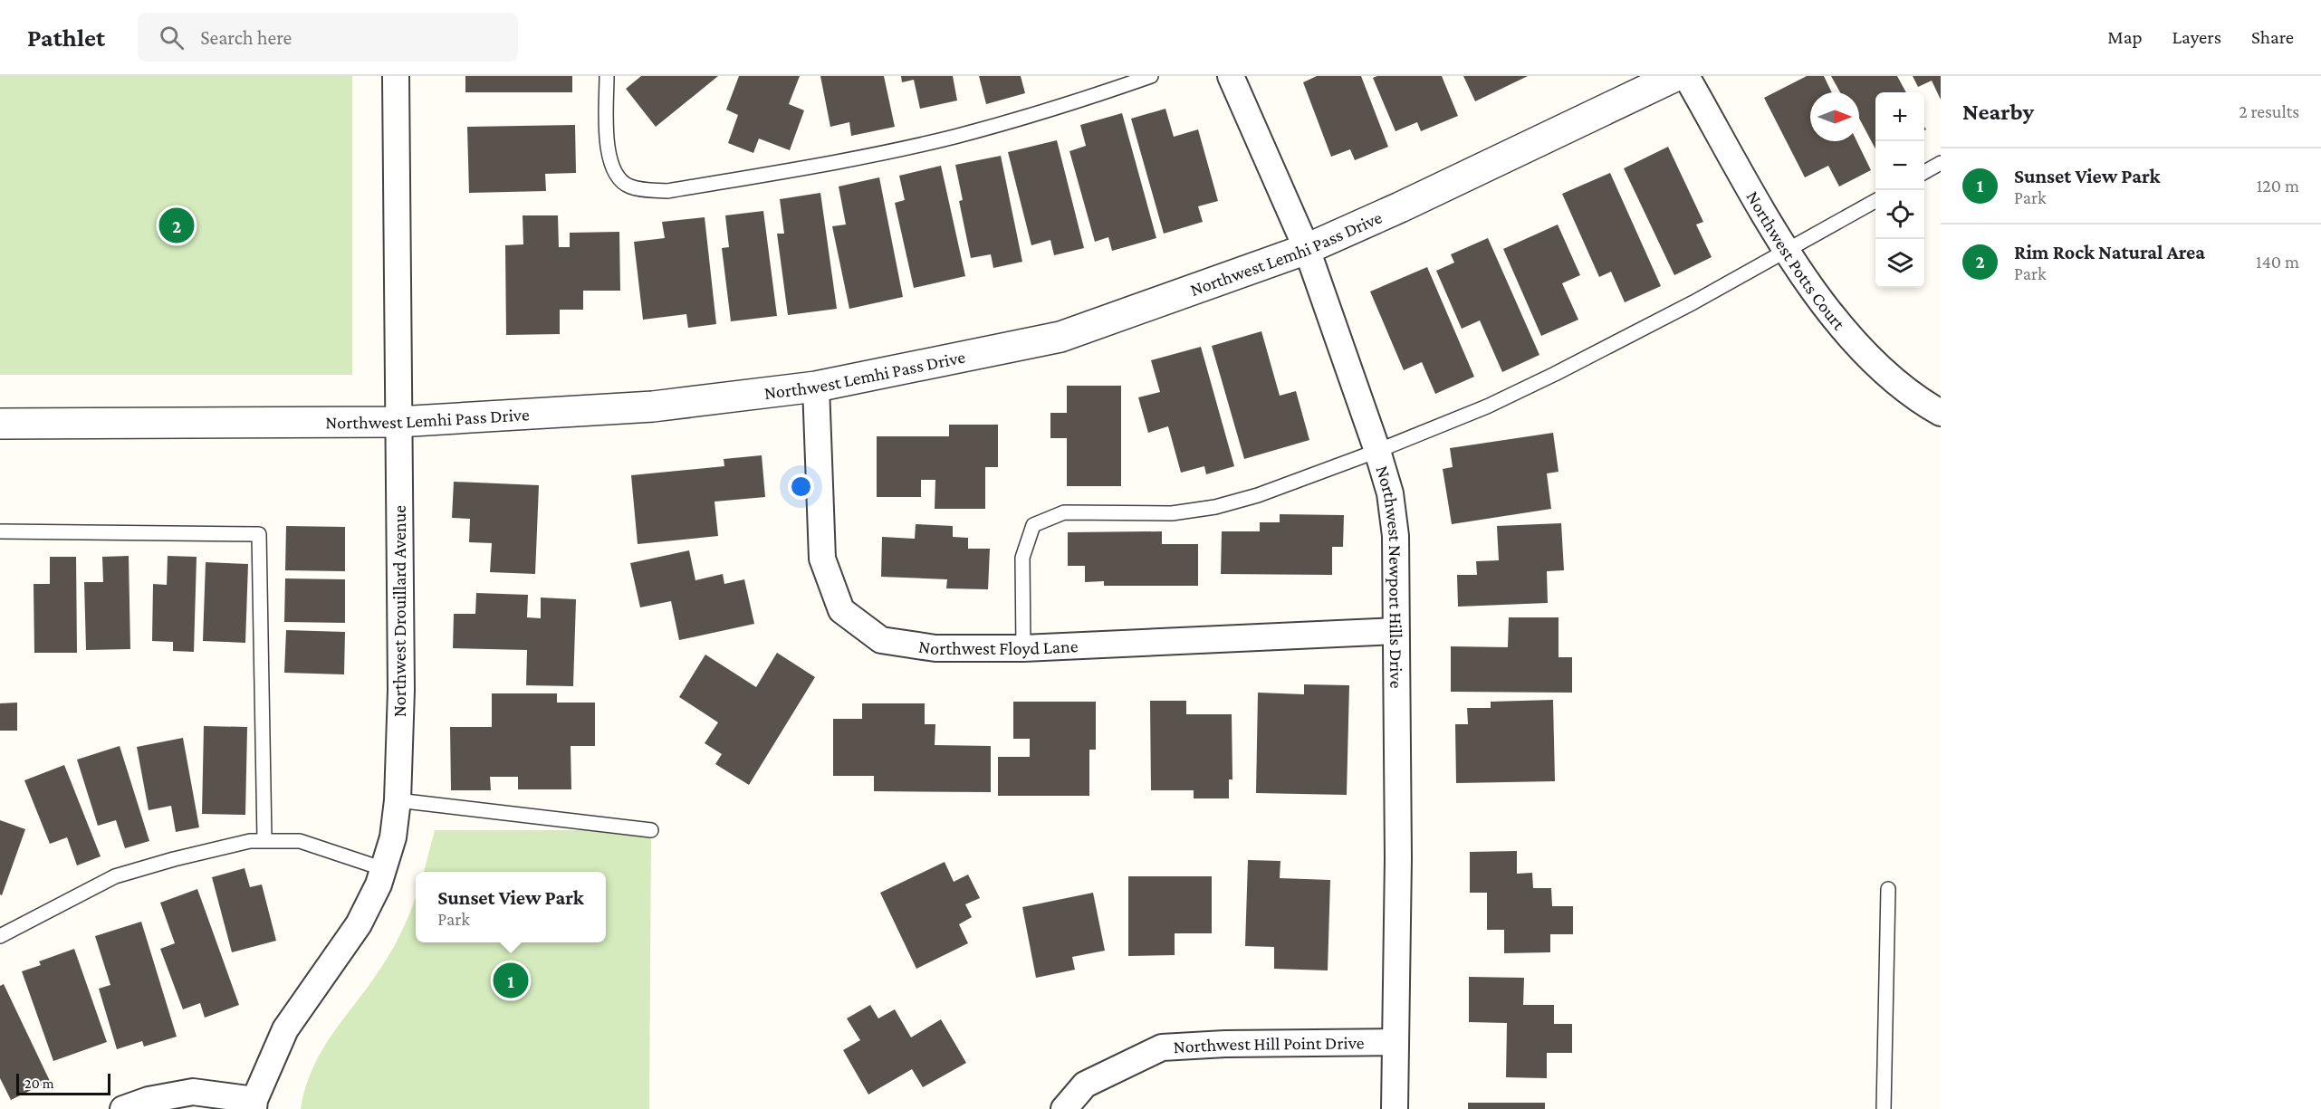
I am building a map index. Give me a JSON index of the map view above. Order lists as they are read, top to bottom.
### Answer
{
  "streets": {
    "street": [
      "Northwest Lemhi Pass Drive",
      "Northwest Potts Court",
      "Northwest Newport Hills Drive",
      "Northwest Drouillard Avenue",
      "Northwest Floyd Lane",
      "Northwest Hill Point Drive"
    ]
  },
  "crossings": [
    ["Northwest Lemhi Pass Drive", "Northwest Newport Hills Drive"],
    ["Northwest Lemhi Pass Drive", "Northwest Drouillard Avenue"],
    ["Northwest Lemhi Pass Drive", "Northwest Floyd Lane"],
    ["Northwest Newport Hills Drive", "Northwest Floyd Lane"],
    ["Northwest Newport Hills Drive", "Northwest Hill Point Drive"]
  ],
  "scale_bar": "20 m",
  "north": "right",
  "page": {
    "header": "Pathlet",
    "search": "Search here",
    "nav": ["Map", "Layers", "Share"],
    "heading": ["Nearby", "2 results"],
    "map_buttons": ["+", "−"],
    "list": [
      {
        "mark": "1",
        "name": "Sunset View Park",
        "note": "Park",
        "value": "120 m"
      },
      {
        "mark": "2",
        "name": "Rim Rock Natural Area",
        "note": "Park",
        "value": "140 m"
      }
    ],
    "pins": ["2", "1"],
    "popup": ["Sunset View Park", "Park"],
    "scale": "20 m"
  }
}
